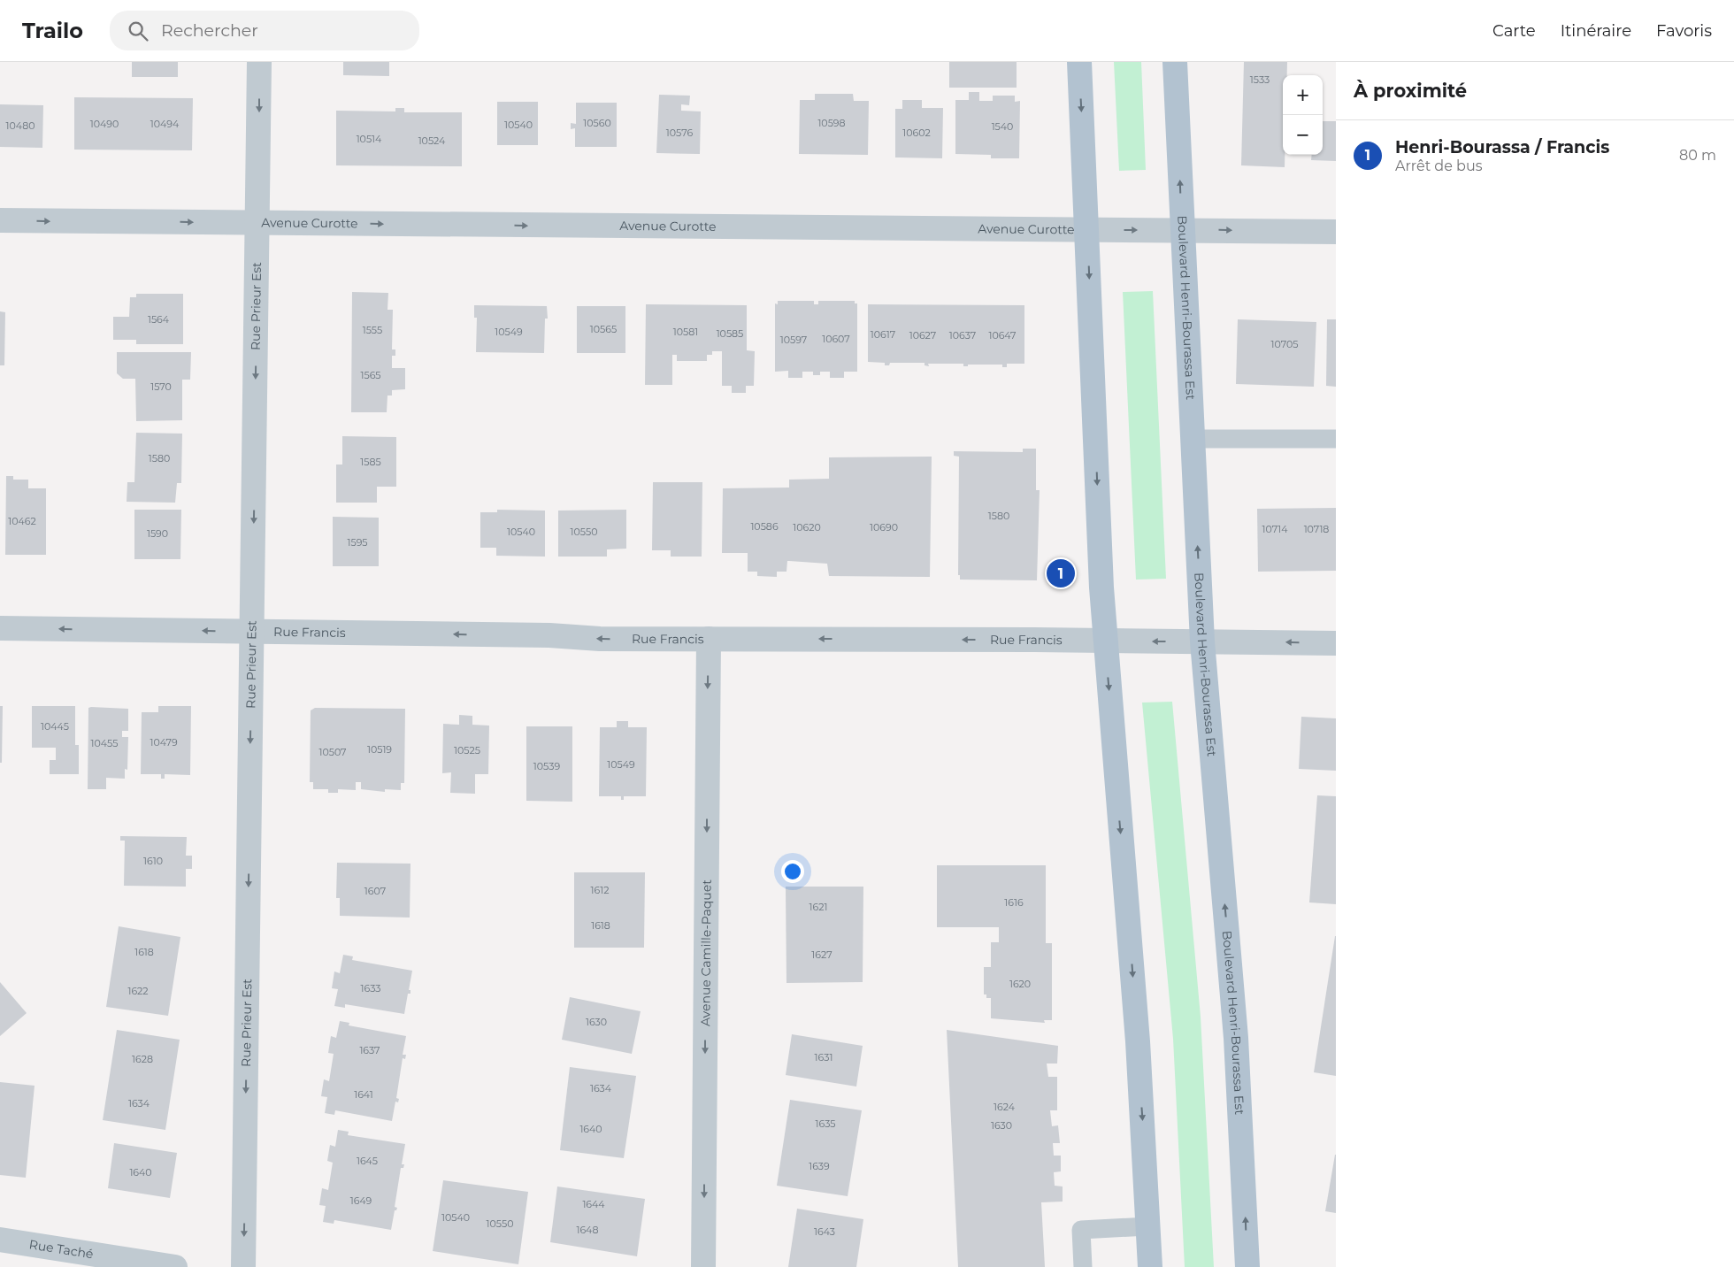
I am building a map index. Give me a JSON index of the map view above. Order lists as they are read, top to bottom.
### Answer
{
  "streets": {
    "main road": ["Boulevard Henri-Bourassa Est"],
    "street": [
      "Avenue Curotte",
      "Rue Prieur Est",
      "Rue Francis",
      "Avenue Camille-Paquet",
      "Rue Taché"
    ]
  },
  "crossings": [
    ["Avenue Curotte", "Rue Prieur Est"],
    ["Avenue Curotte", "Boulevard Henri-Bourassa Est"],
    ["Rue Prieur Est", "Rue Francis"],
    ["Boulevard Henri-Bourassa Est", "Rue Francis"],
    ["Rue Francis", "Avenue Camille-Paquet"]
  ],
  "one_way": [
    "Avenue Curotte",
    "Rue Prieur Est",
    "Rue Francis",
    "Avenue Camille-Paquet"
  ],
  "house_numbers": [
    "1533",
    "10560",
    "10598",
    "10490",
    "10494",
    "10540",
    "10480",
    "1540",
    "10576",
    "10602",
    "10514",
    "10524",
    "1564",
    "10565",
    "1555",
    "10549",
    "10581",
    "10585",
    "10617",
    "10627",
    "10637",
    "10647",
    "10607",
    "10597",
    "10705",
    "1565",
    "1570",
    "1580",
    "1585",
    "1580",
    "10462",
    "10586",
    "10620",
    "10690",
    "10714",
    "10718",
    "10540",
    "10550",
    "1590",
    "1595",
    "10445",
    "10479",
    "10455",
    "10519",
    "10525",
    "10507",
    "10549",
    "10539",
    "1610",
    "1612",
    "1607",
    "1616",
    "1621",
    "1618",
    "1618",
    "1627",
    "1620",
    "1633",
    "1622",
    "1630",
    "1637",
    "1631",
    "1628",
    "1634",
    "1641",
    "1634",
    "1624",
    "1635",
    "1630",
    "1640",
    "1645",
    "1639",
    "1640",
    "1649",
    "1644",
    "10540",
    "10550",
    "1648",
    "1643"
  ],
  "page": {
    "header": "Trailo",
    "search": "Rechercher",
    "nav": ["Carte", "Itinéraire", "Favoris"],
    "heading": "À proximité",
    "map_buttons": ["+", "−"],
    "list": [
      {
        "mark": "1",
        "name": "Henri-Bourassa / Francis",
        "note": "Arrêt de bus",
        "value": "80 m"
      }
    ],
    "pins": "1"
  }
}
